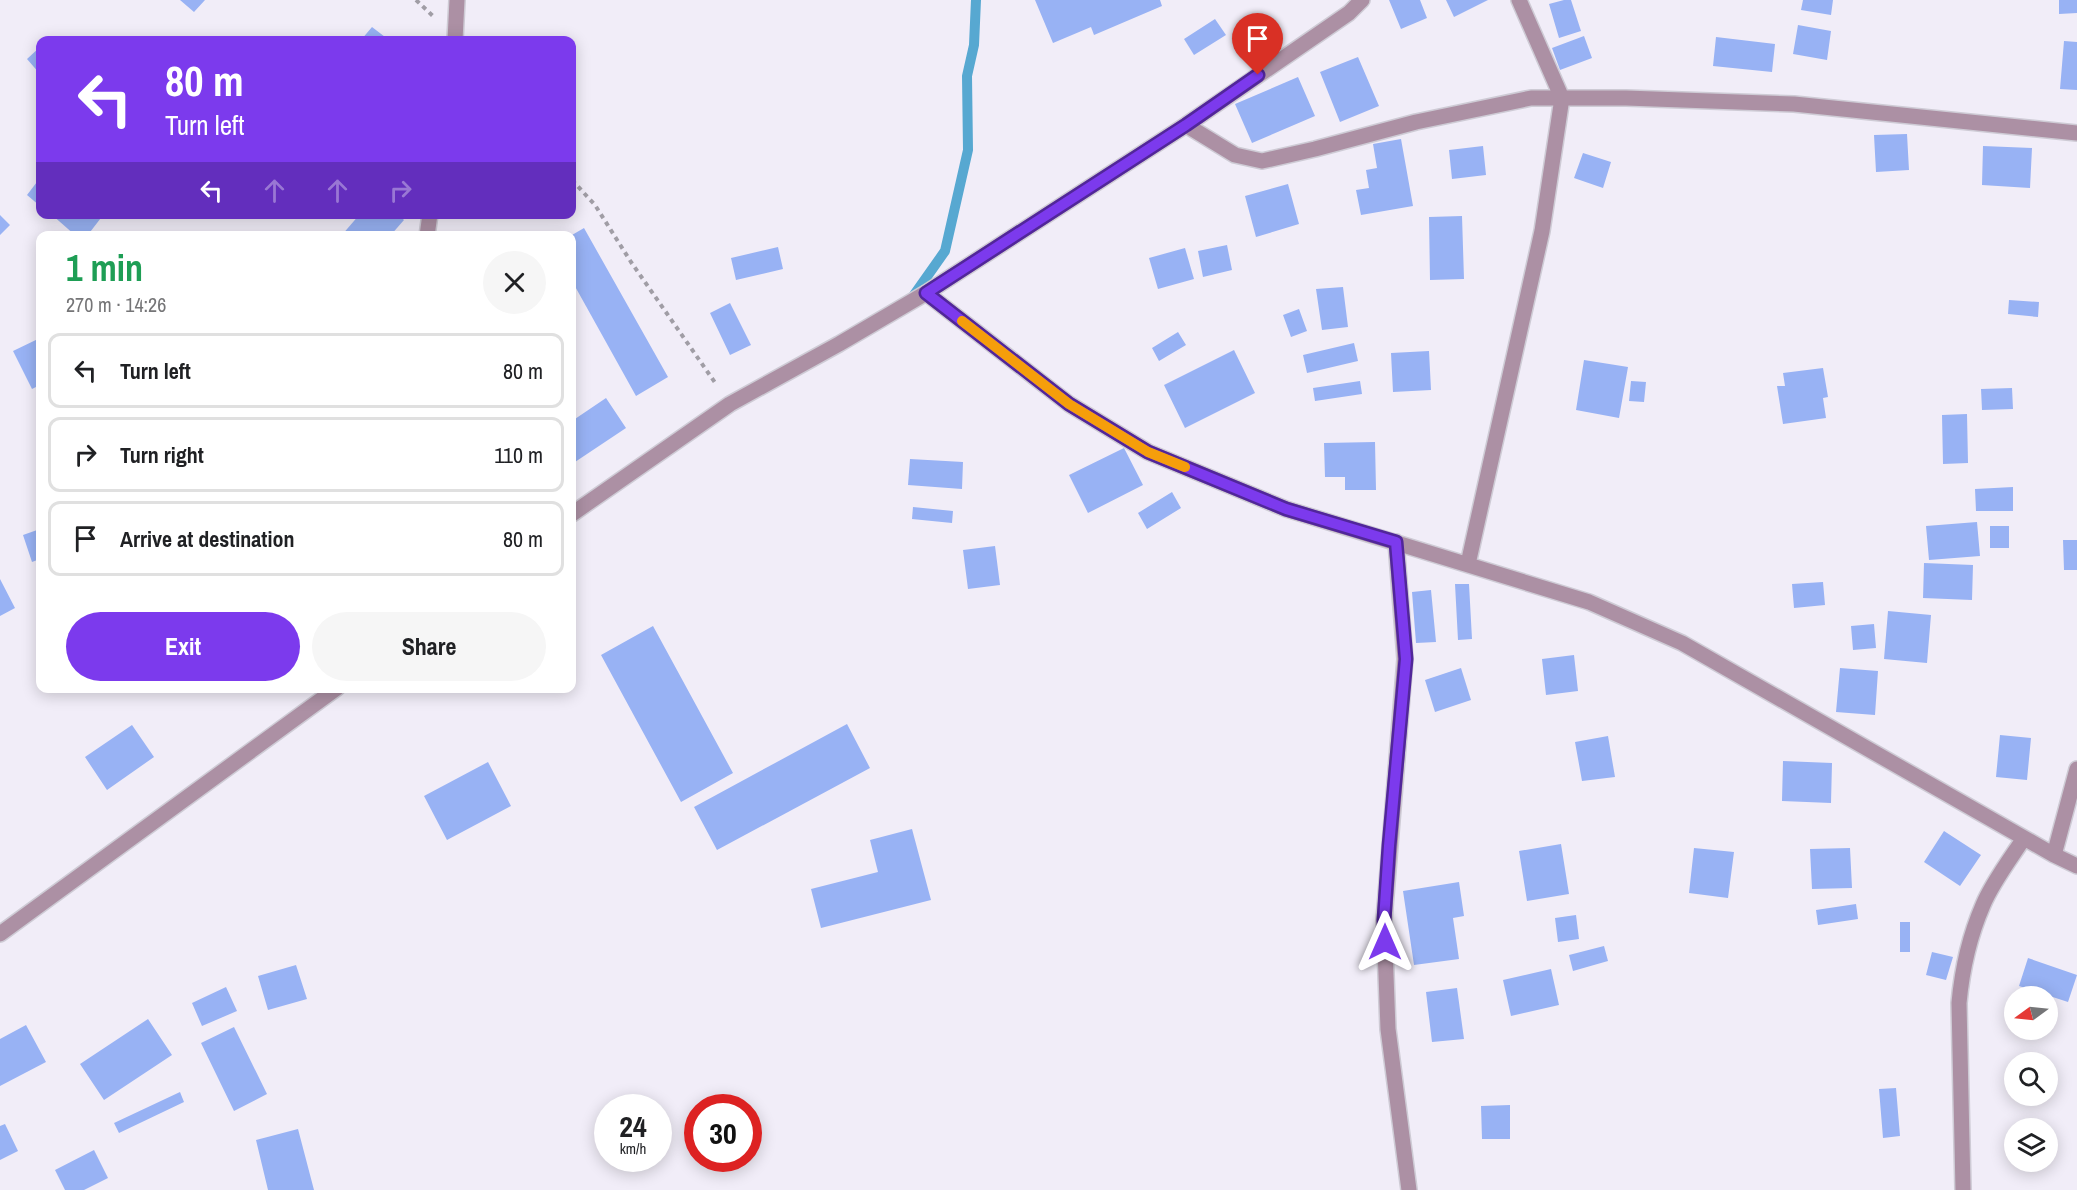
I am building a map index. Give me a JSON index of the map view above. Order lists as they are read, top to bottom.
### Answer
{
  "north": "left",
  "page": {
    "turn": ["80 m", "Turn left"],
    "heading": ["1 min", "270 m · 14:26"],
    "list": [
      {
        "name": "Turn left",
        "value": "80 m"
      },
      {
        "name": "Turn right",
        "value": "110 m"
      },
      {
        "name": "Arrive at destination",
        "value": "80 m"
      }
    ],
    "buttons": ["Exit", "Share"],
    "speed": "24 km/h",
    "limit": "30"
  }
}
